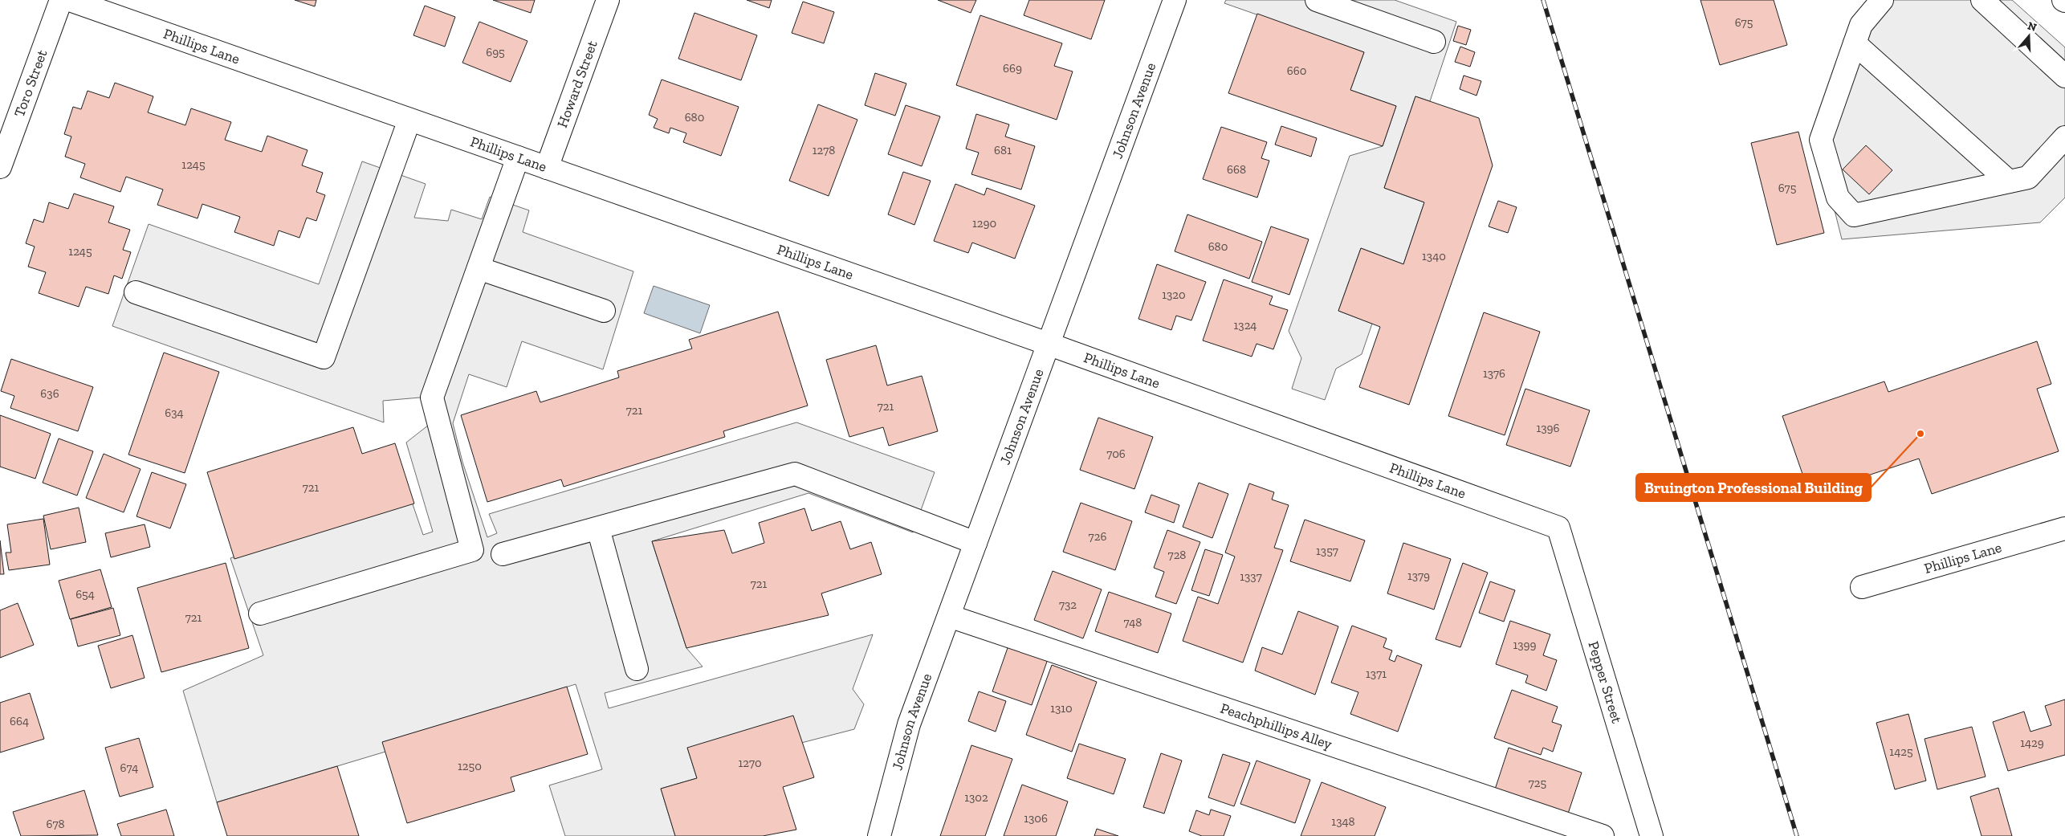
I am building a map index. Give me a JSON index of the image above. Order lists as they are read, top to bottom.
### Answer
{
  "streets": {
    "street": [
      "Phillips Lane",
      "Toro Street",
      "Howard Street",
      "Johnson Avenue",
      "Pepper Street",
      "Peachphillips Alley"
    ]
  },
  "crossings": [
    ["Phillips Lane", "Howard Street"],
    ["Phillips Lane", "Johnson Avenue"],
    ["Phillips Lane", "Pepper Street"],
    ["Johnson Avenue", "Peachphillips Alley"]
  ],
  "places": ["Bruington Professional Building"],
  "house_numbers": [
    "675",
    "695",
    "669",
    "660",
    "680",
    "1278",
    "681",
    "1245",
    "668",
    "675",
    "1290",
    "680",
    "1245",
    "1340",
    "1320",
    "1324",
    "1376",
    "636",
    "721",
    "721",
    "634",
    "1396",
    "706",
    "721",
    "726",
    "1357",
    "728",
    "1379",
    "1337",
    "721",
    "654",
    "732",
    "721",
    "748",
    "1399",
    "1371",
    "1310",
    "664",
    "1429",
    "1425",
    "1270",
    "1250",
    "674",
    "725",
    "1302",
    "1306",
    "1348",
    "678"
  ],
  "north": "top"
}
